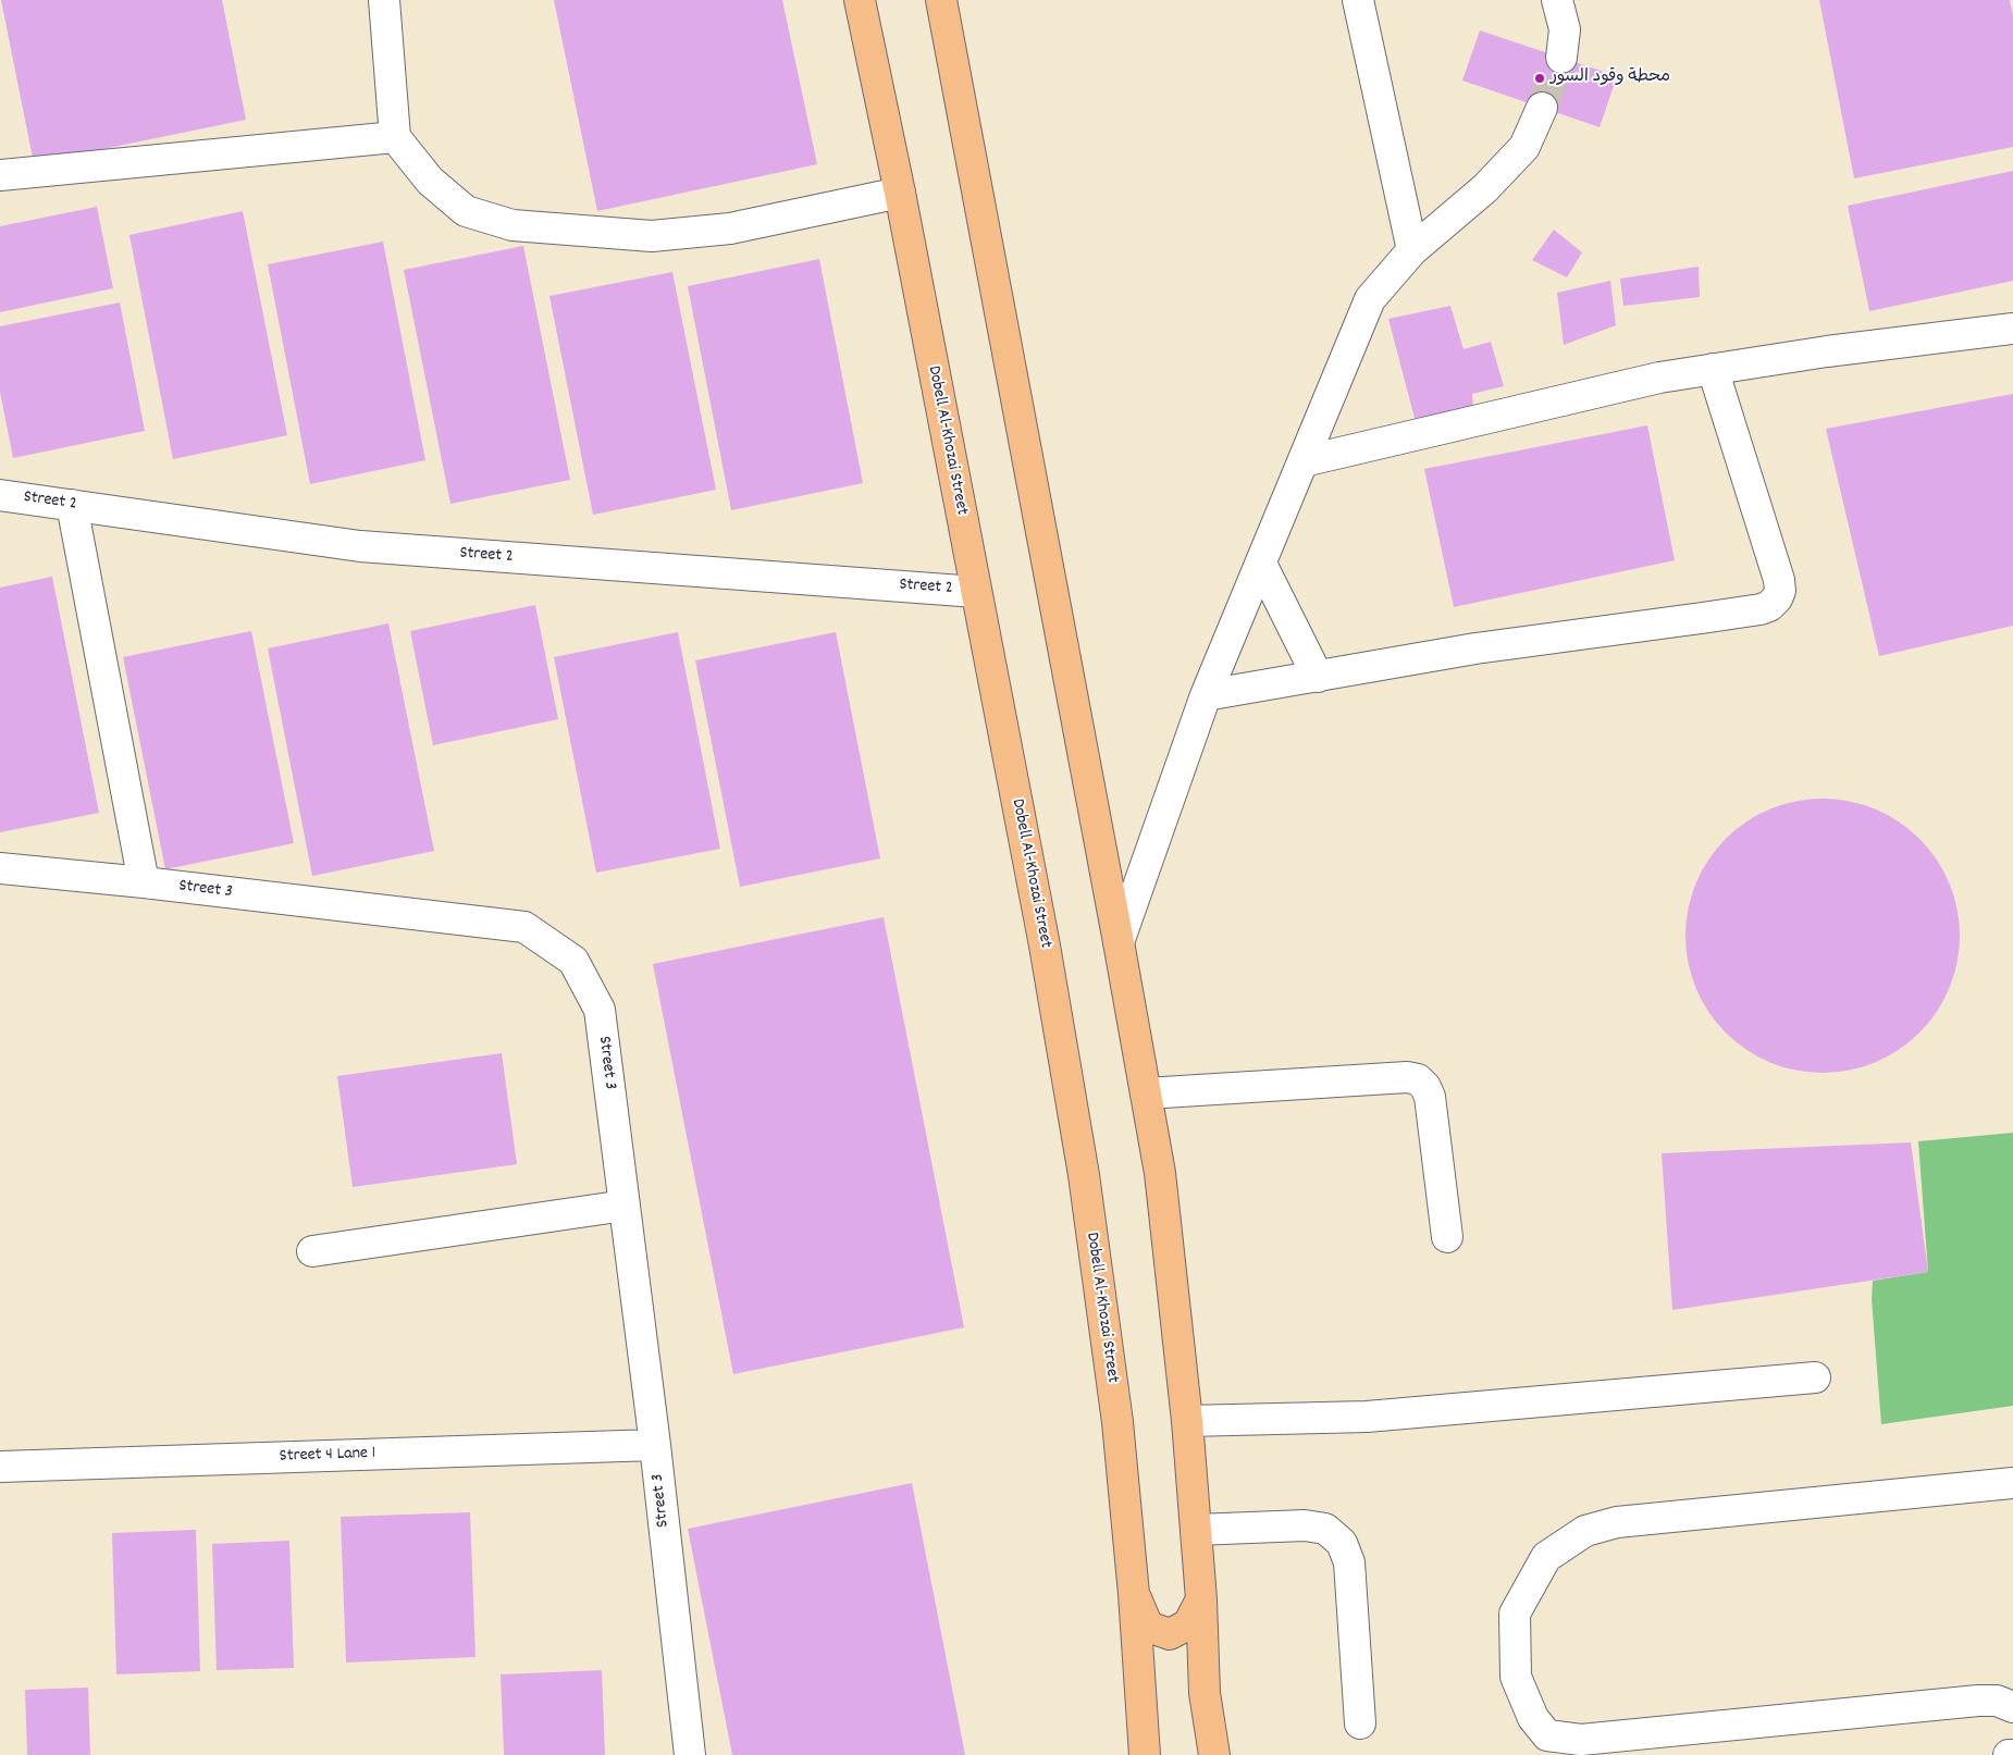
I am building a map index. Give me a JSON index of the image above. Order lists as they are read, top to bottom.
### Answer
{
  "streets": {
    "main road": ["Dobell Al-Khozai Street"],
    "street": ["Street 2", "Street 3", "Street 4 Lane 1"]
  },
  "crossings": [
    ["Dobell Al-Khozai Street", "Street 2"],
    ["Street 3", "Street 4 Lane 1"]
  ],
  "places": ["محطة وقود السور"]
}
